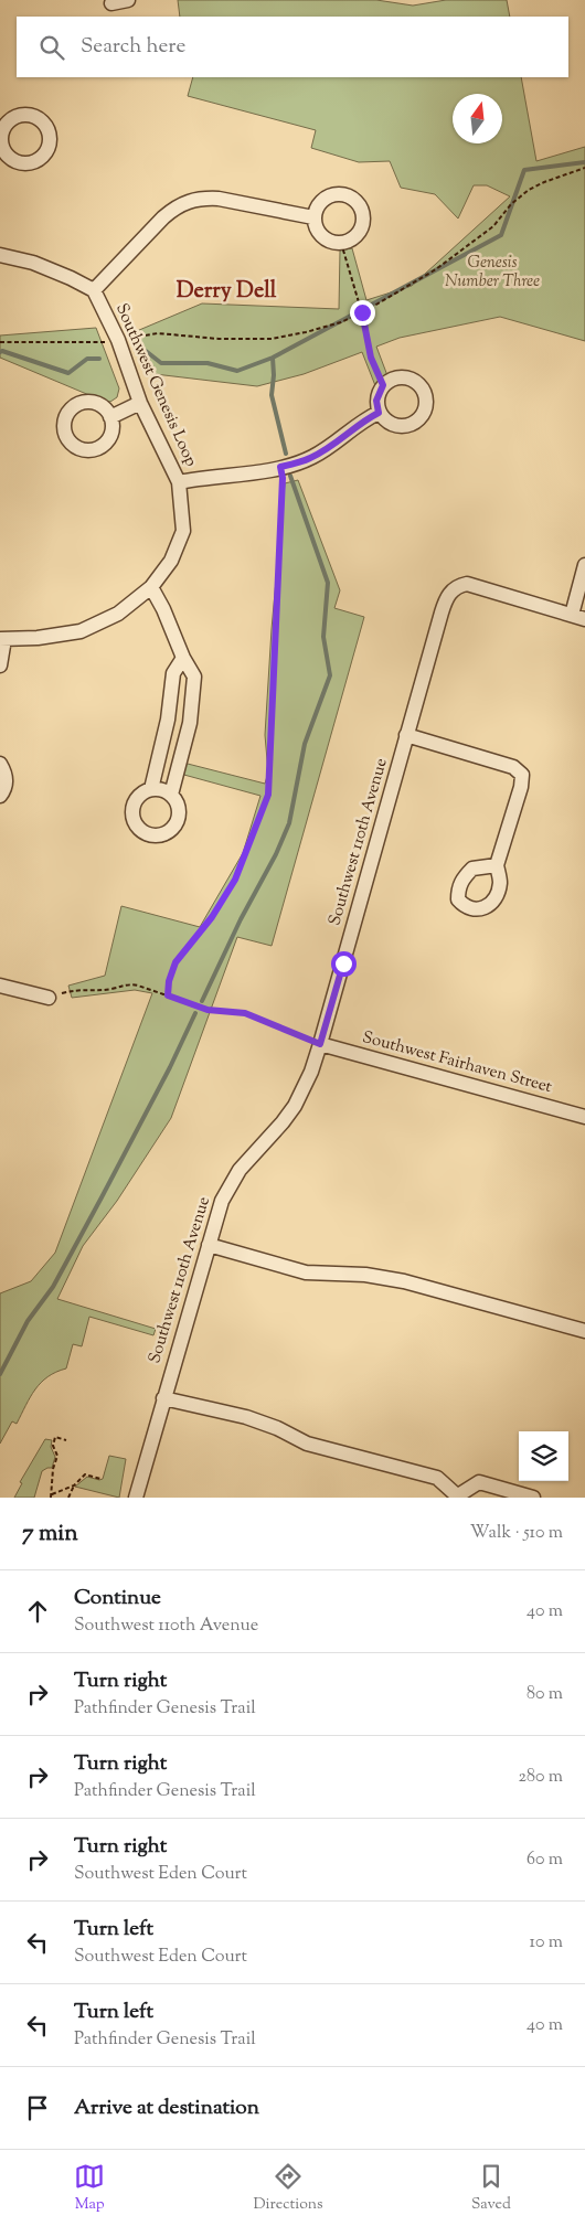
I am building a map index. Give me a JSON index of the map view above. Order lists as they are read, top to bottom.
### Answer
{
  "streets": {
    "street": ["Southwest Genesis Loop", "Southwest 110th Avenue", "Southwest Fairhaven Street"]
  },
  "crossings": [
    ["Southwest 110th Avenue", "Southwest Fairhaven Street"]
  ],
  "districts": ["Derry Dell"],
  "parks": ["Genesis Number Three"],
  "north": "top",
  "page": {
    "search": "Search here",
    "heading": ["7 min", "Walk · 510 m"],
    "list": [
      ["Continue", "Southwest 110th Avenue", "40 m"],
      ["Turn right", "Pathfinder Genesis Trail", "80 m"],
      ["Turn right", "Pathfinder Genesis Trail", "280 m"],
      ["Turn right", "Southwest Eden Court", "60 m"],
      ["Turn left", "Southwest Eden Court", "10 m"],
      ["Turn left", "Pathfinder Genesis Trail", "40 m"],
      "Arrive at destination"
    ],
    "nav": ["Map", "Directions", "Saved"]
  }
}
